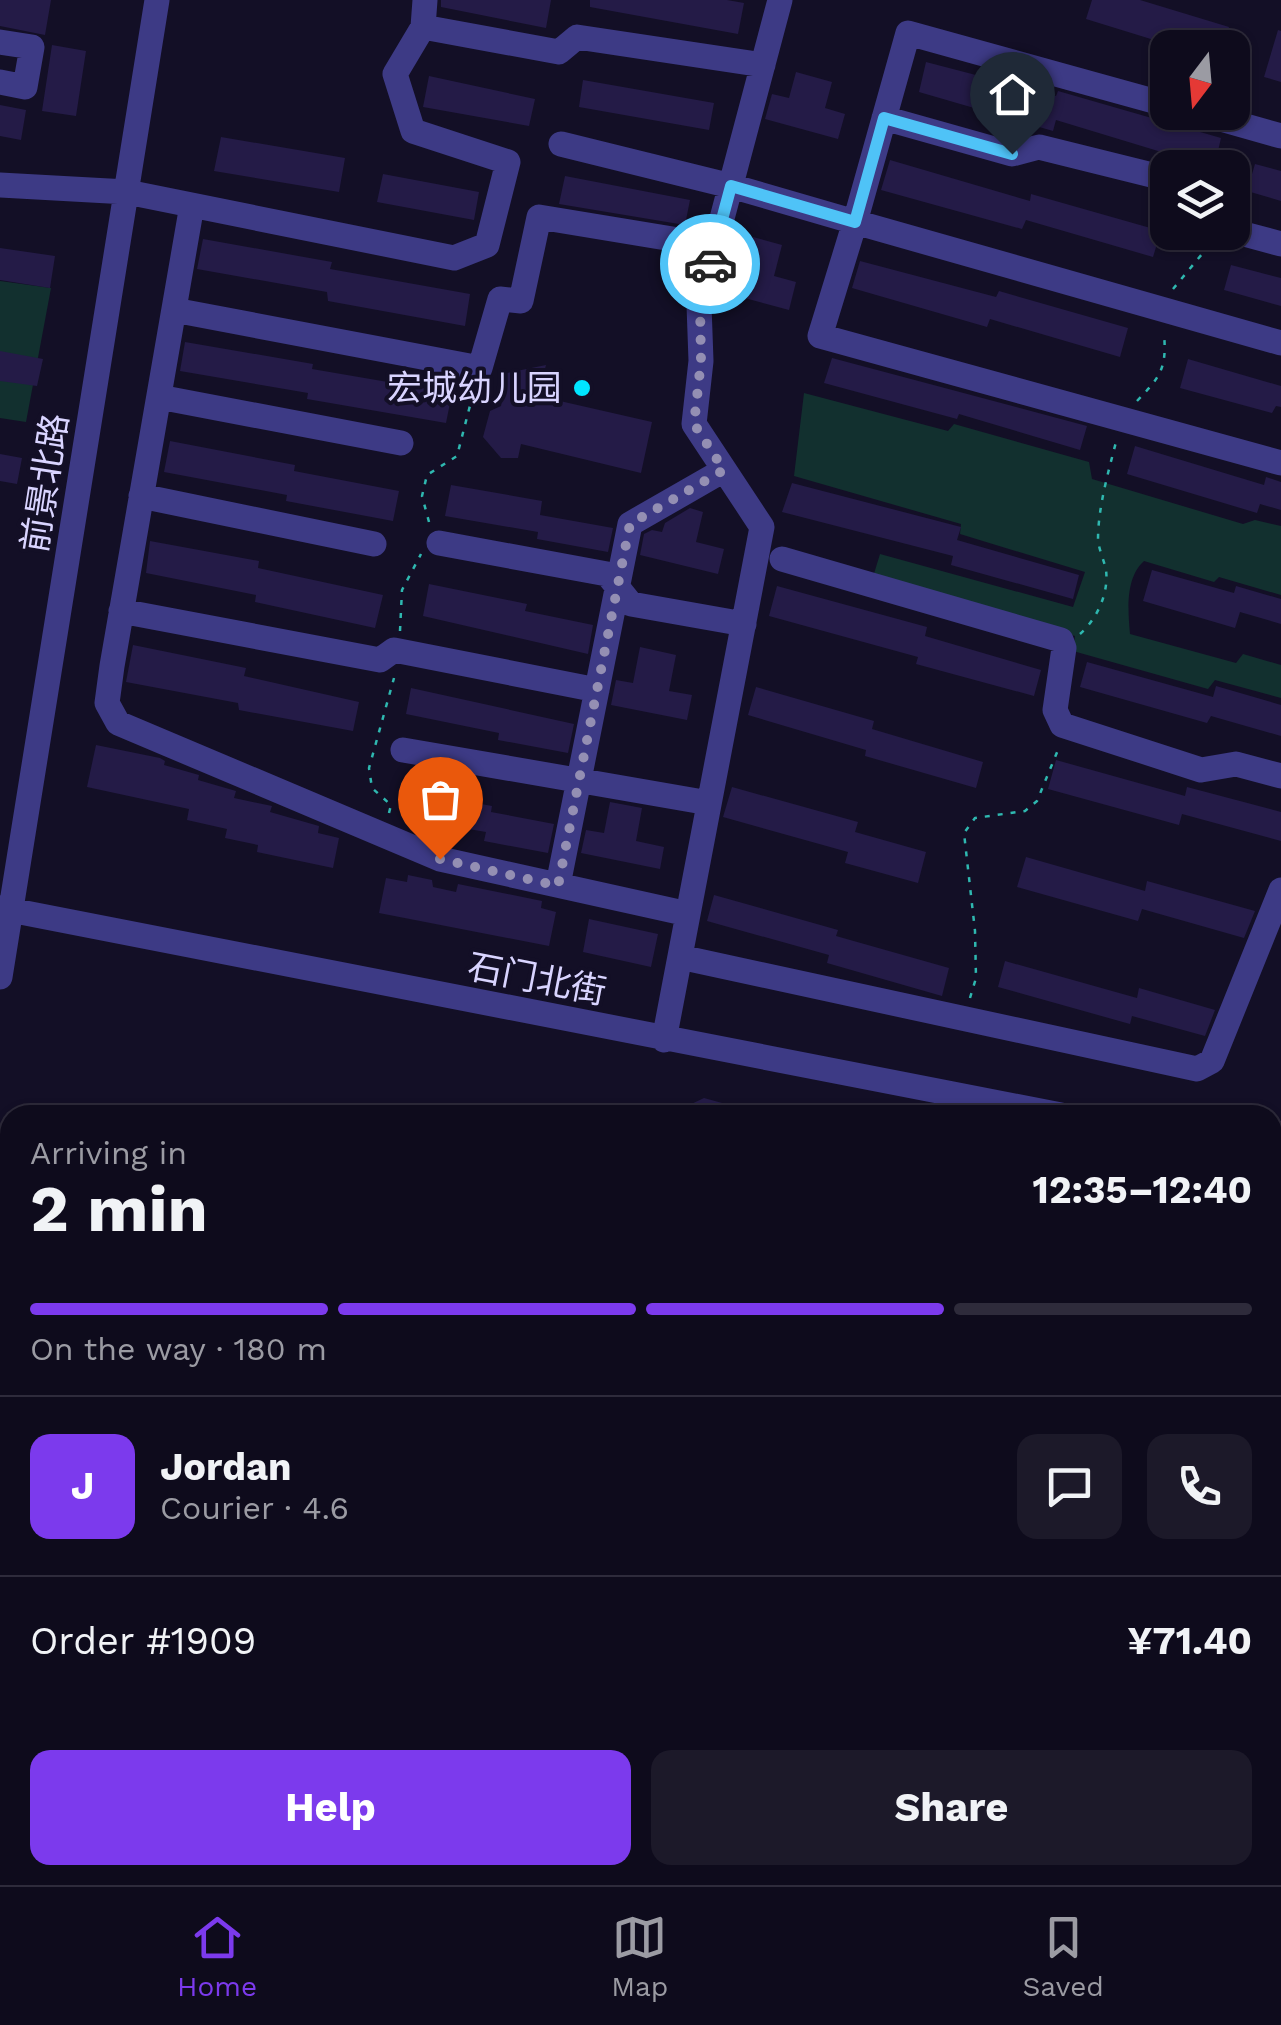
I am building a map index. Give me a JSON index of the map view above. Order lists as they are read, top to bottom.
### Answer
{
  "streets": {
    "street": ["前景北路", "石门北街"]
  },
  "crossings": [
    ["前景北路", "石门北街"]
  ],
  "places": ["宏城幼儿园"],
  "north": "bottom",
  "page": {
    "heading": ["2 min", "Arriving in", "12:35–12:40"],
    "panel": [
      "Jordan",
      "Courier · 4.6",
      "Order #1909",
      "¥71.40"
    ],
    "bar": "On the way · 180 m",
    "round": "J",
    "buttons": ["Help", "Share"],
    "tabs": ["Home", "Map", "Saved"]
  }
}
